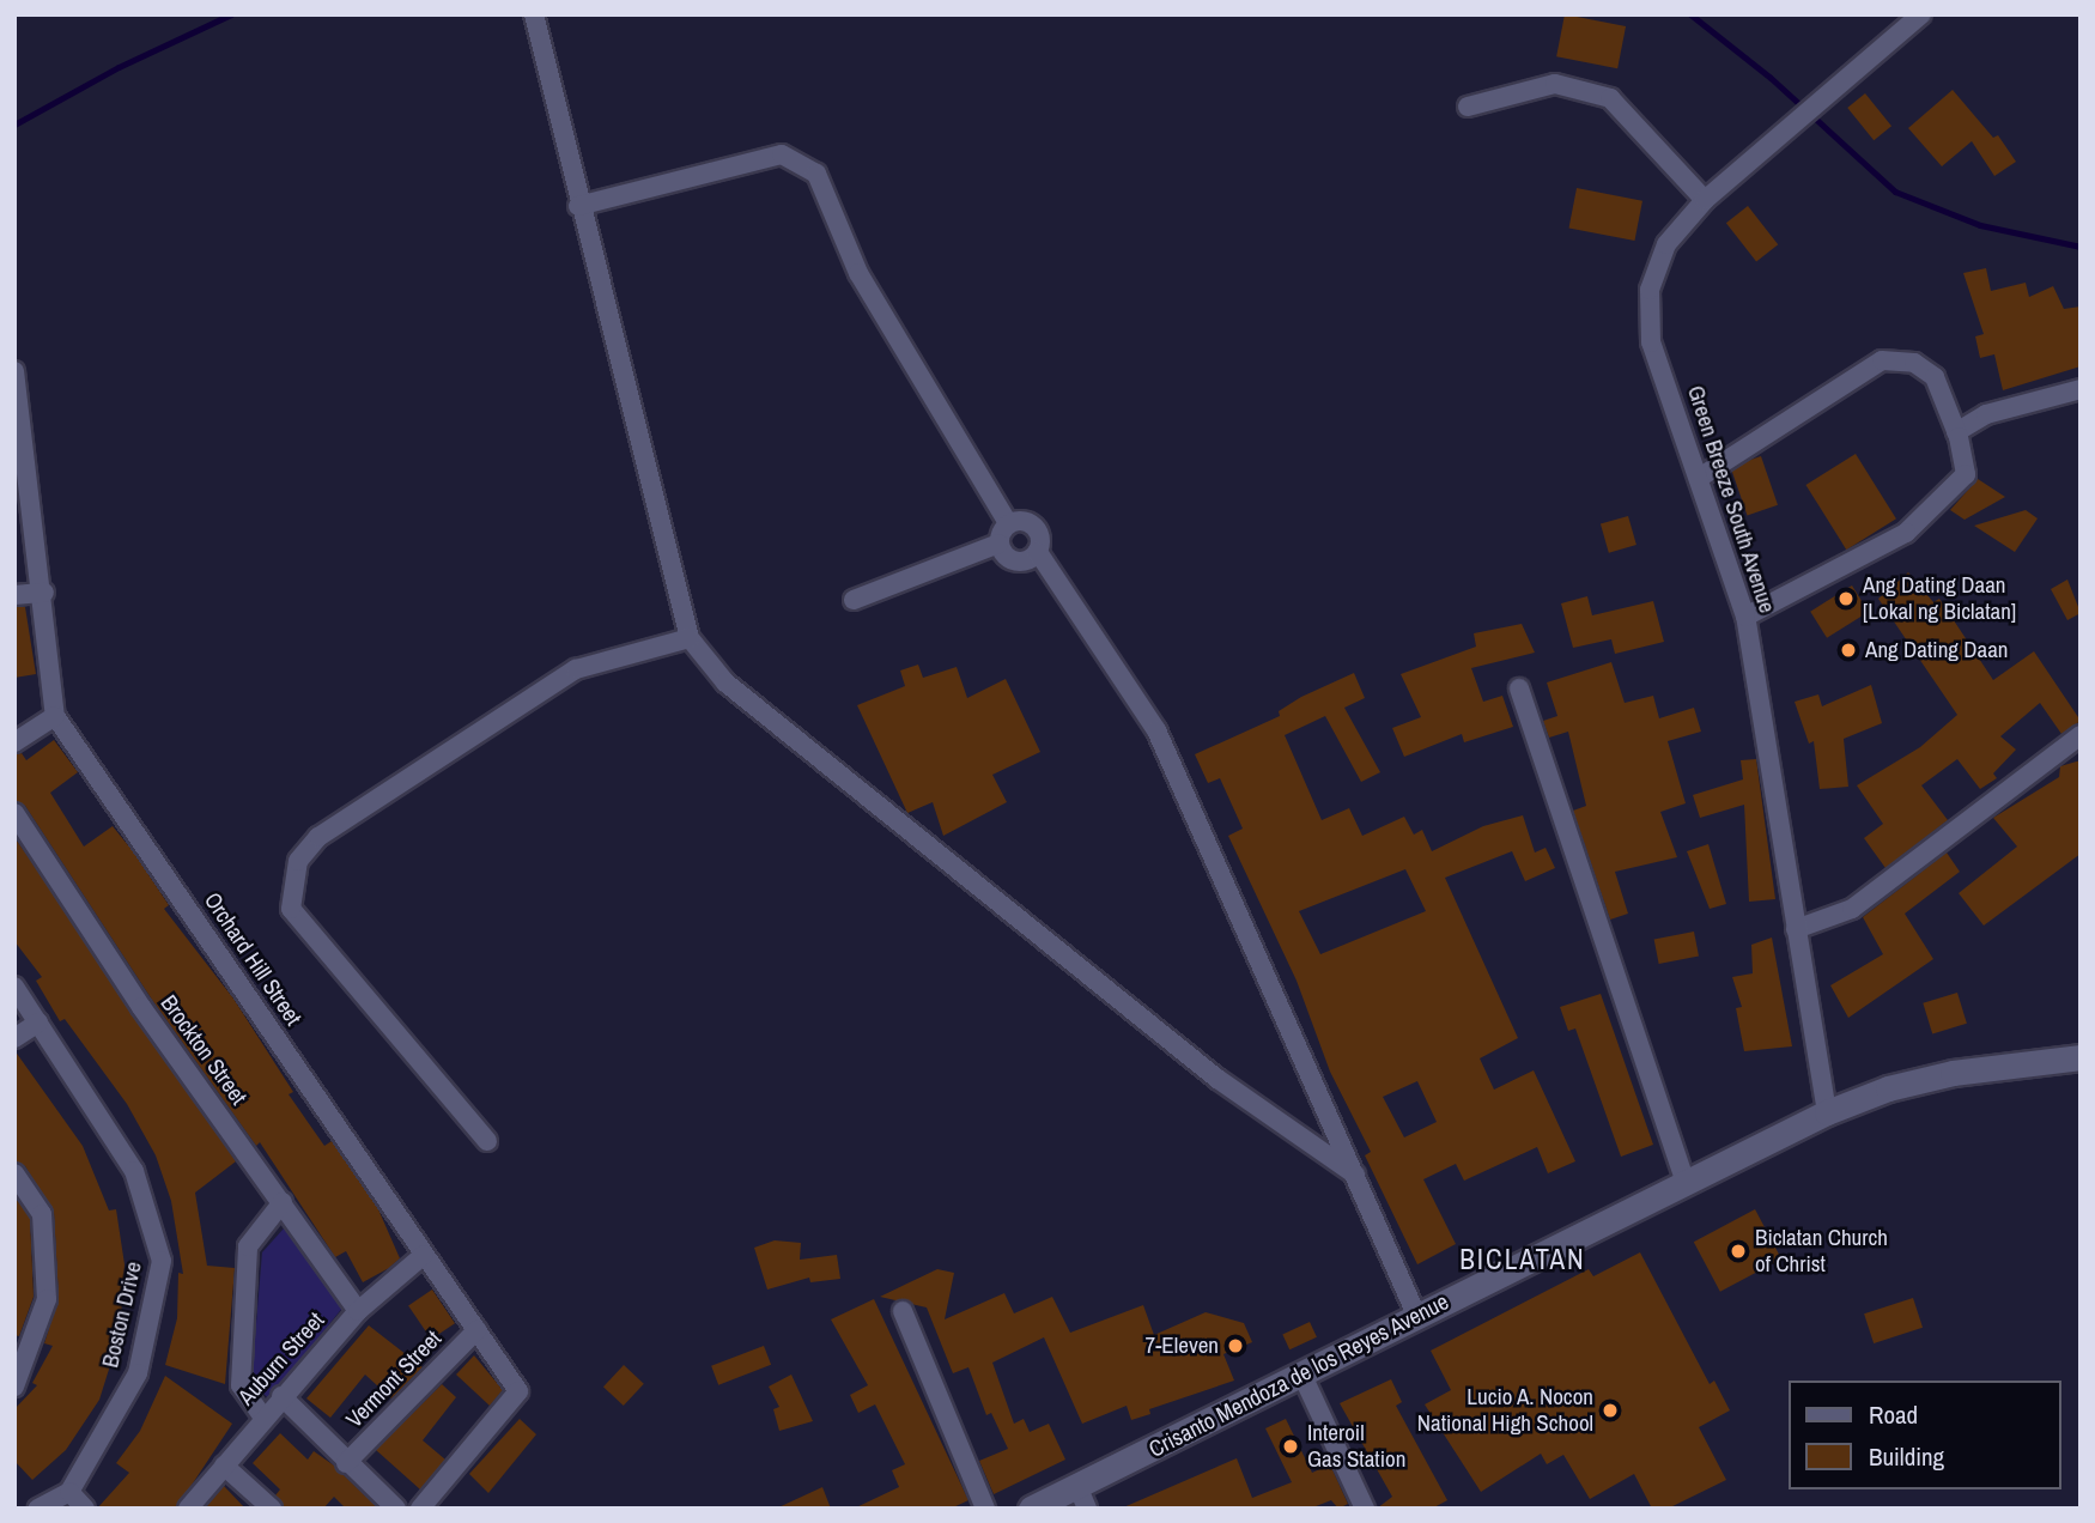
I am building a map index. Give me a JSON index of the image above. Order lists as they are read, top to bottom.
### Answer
{
  "streets": {
    "main road": ["Crisanto Mendoza de los Reyes Avenue"],
    "street": [
      "Green Breeze South Avenue",
      "Orchard Hill Street",
      "Brockton Street",
      "Boston Drive",
      "Auburn Street",
      "Vermont Street"
    ]
  },
  "crossings": [
    ["Green Breeze South Avenue", "Crisanto Mendoza de los Reyes Avenue"],
    ["Orchard Hill Street", "Auburn Street"],
    ["Orchard Hill Street", "Vermont Street"],
    ["Brockton Street", "Auburn Street"]
  ],
  "districts": ["BICLATAN"],
  "places": [
    "Ang Dating Daan [Lokal ng Biclatan]",
    "Ang Dating Daan",
    "Biclatan Church of Christ",
    "7-Eleven",
    "Lucio A. Nocon National High School",
    "Interoil Gas Station"
  ],
  "legend": ["Road", "Building"]
}
